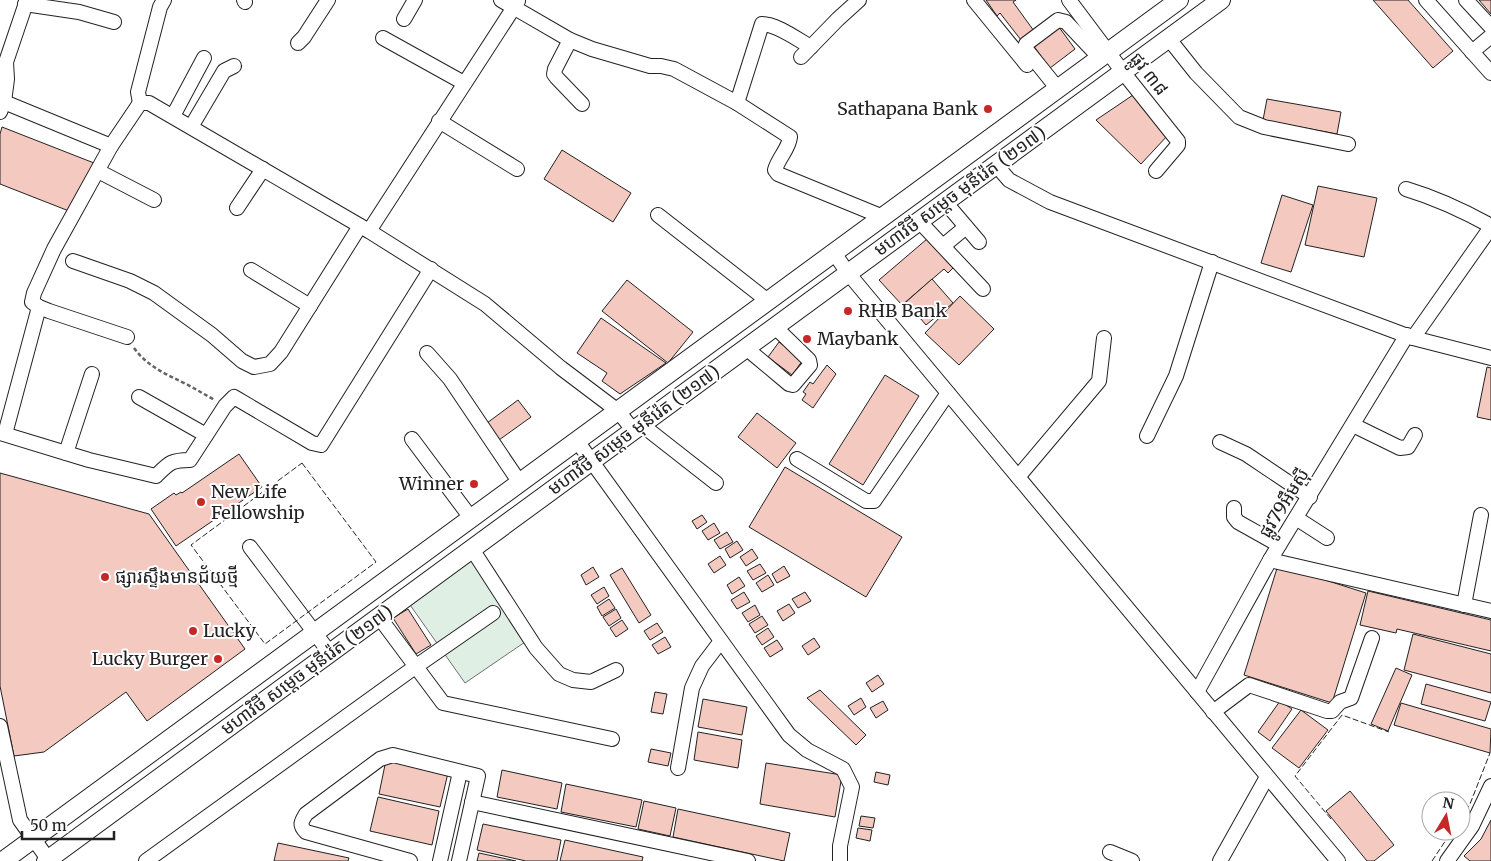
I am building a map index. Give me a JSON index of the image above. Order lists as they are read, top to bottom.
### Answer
{
  "streets": {
    "main road": ["មហាវិថី សម្តេច មុនីរ៉េត (២១៧)"],
    "street": ["ផ្លូវ ៣៨", "ផ្លូវ79អឹមស៊ី"]
  },
  "crossings": [
    ["ផ្លូវ ៣៨", "មហាវិថី សម្តេច មុនីរ៉េត (២១៧)"]
  ],
  "places": [
    "Sathapana Bank",
    "RHB Bank",
    "Maybank",
    "Winner",
    "New Life Fellowship",
    "ផ្សារស្ទឹងមានជ័យថ្មី",
    "Lucky",
    "Lucky Burger"
  ],
  "scale_bar": "50 m",
  "north": "top"
}
